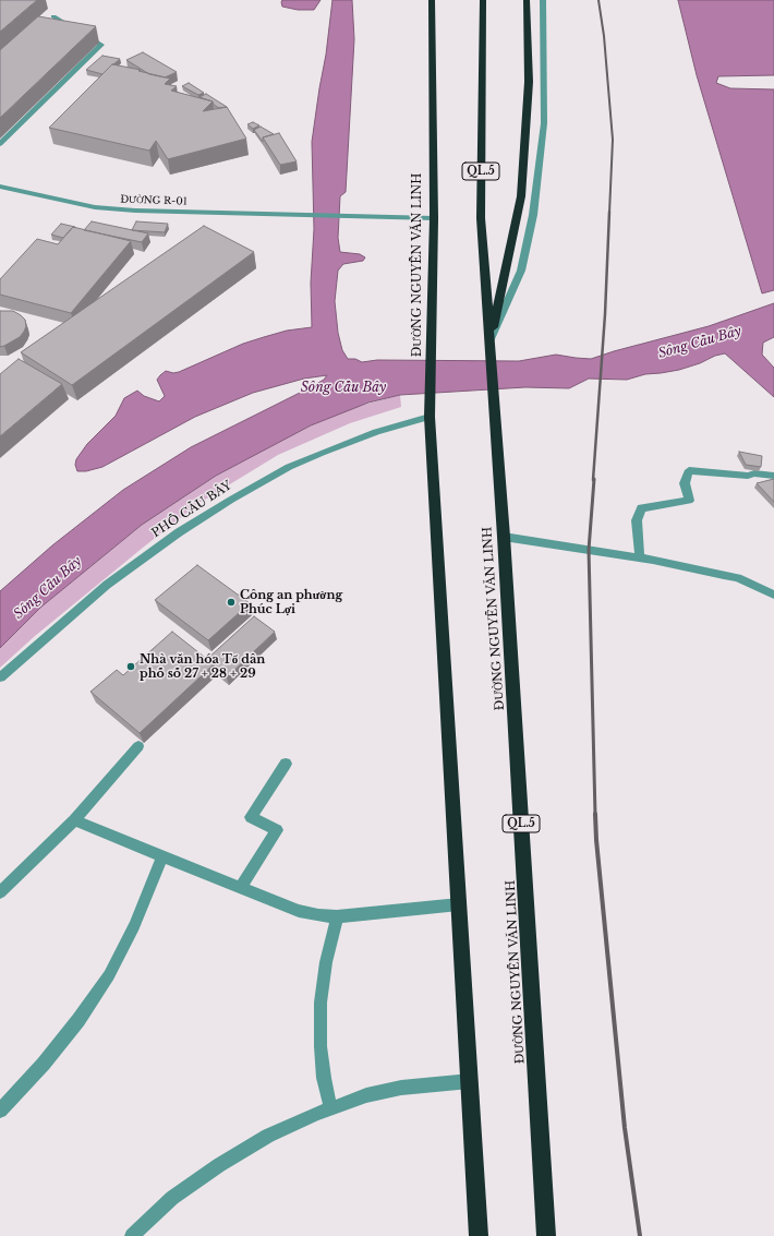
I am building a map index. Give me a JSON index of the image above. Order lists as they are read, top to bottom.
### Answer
{
  "streets": {
    "highway": ["QL.5", "ĐƯỜNG NGUYỄN VĂN LINH"],
    "street": ["ĐƯỜNG R-01", "PHỐ CẦU BÂY"]
  },
  "crossings": [
    ["ĐƯỜNG R-01", "ĐƯỜNG NGUYỄN VĂN LINH"],
    ["ĐƯỜNG NGUYỄN VĂN LINH", "PHỐ CẦU BÂY"]
  ],
  "water": ["Sông Cầu Bây"],
  "places": ["Công an phường Phúc Lợi", "Nhà văn hóa Tổ dân phố số 27 + 28 + 29"]
}
